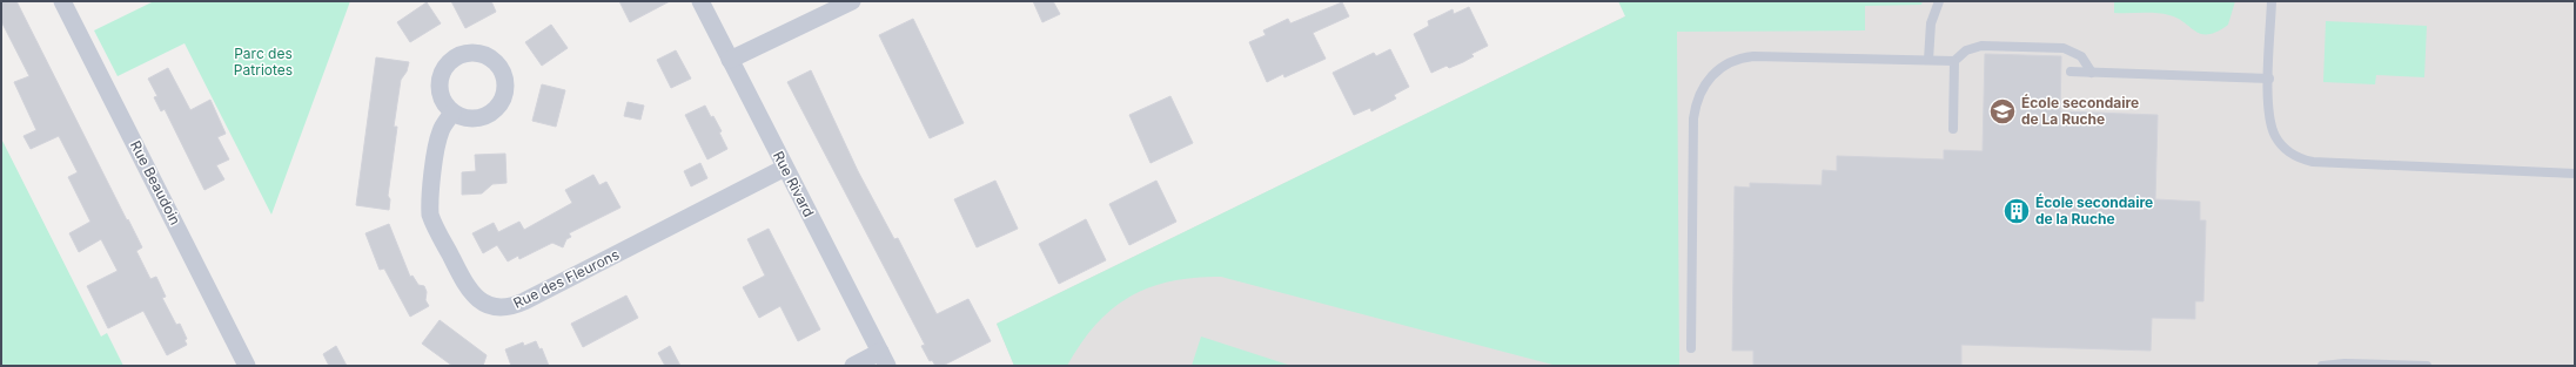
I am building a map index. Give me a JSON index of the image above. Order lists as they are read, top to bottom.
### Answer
{
  "streets": {
    "street": ["Rue Beaudoin", "Rue Rivard", "Rue des Fleurons"]
  },
  "crossings": [
    ["Rue Rivard", "Rue des Fleurons"]
  ],
  "parks": ["Parc des Patriotes"],
  "places": {
    "school or university": ["École secondaire de La Ruche"],
    "building": ["École secondaire de la Ruche"]
  }
}
